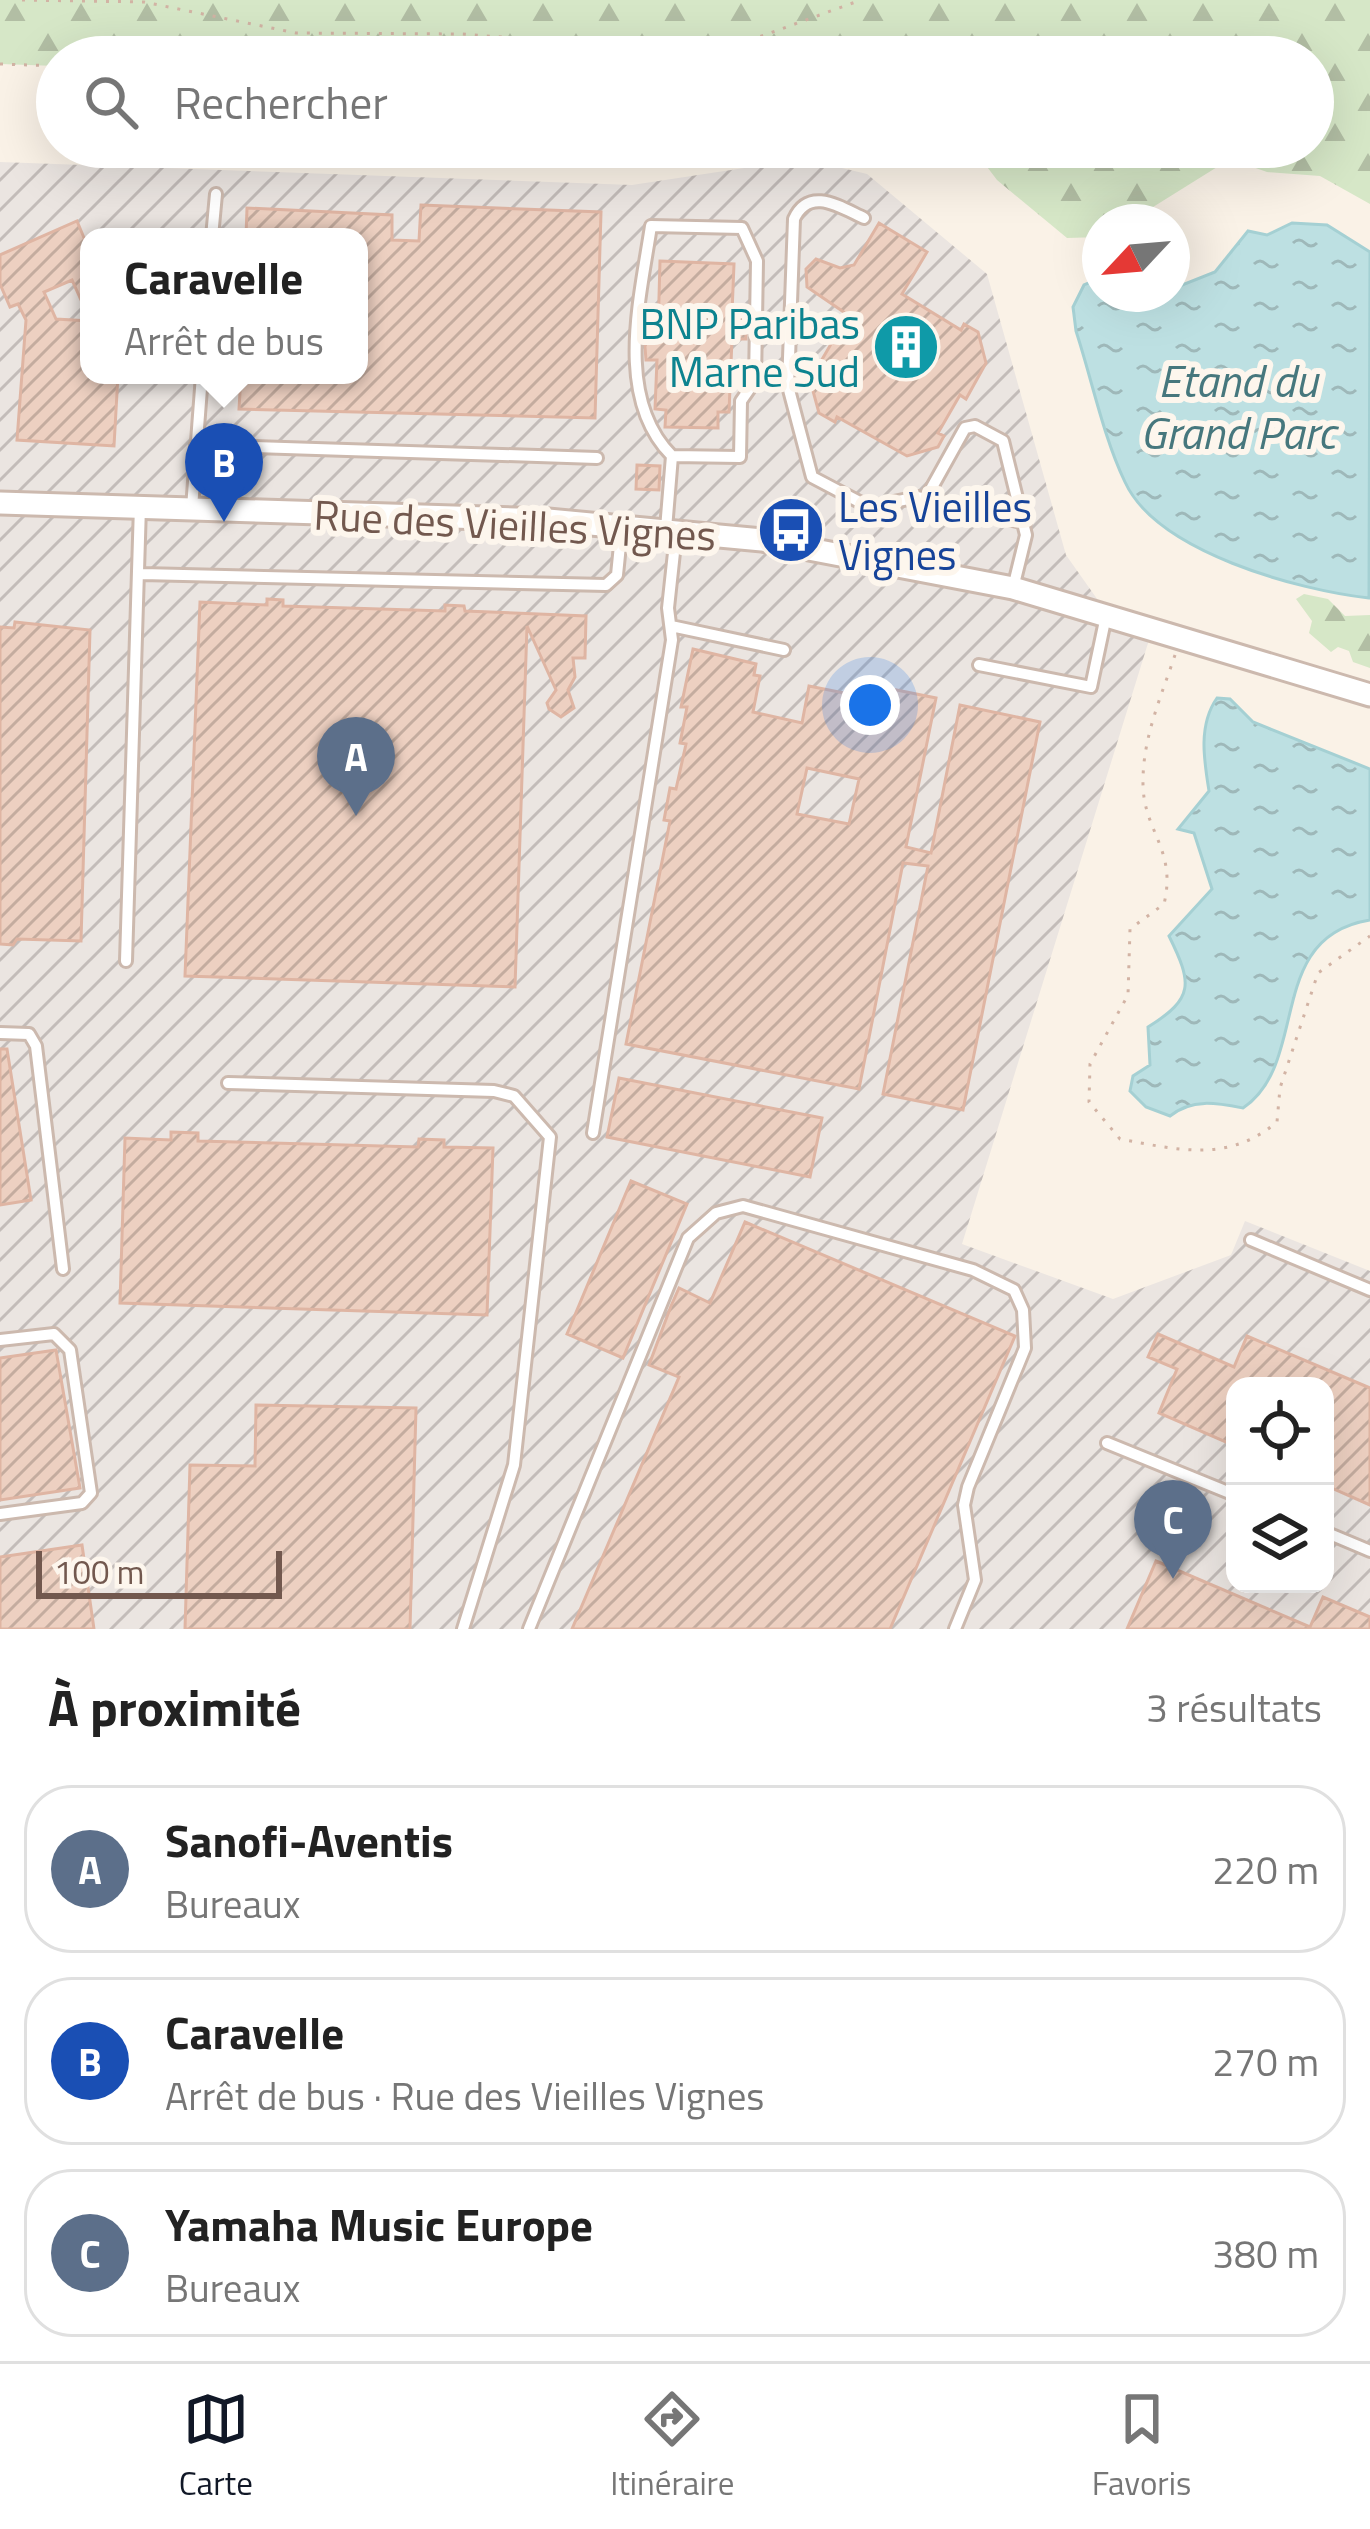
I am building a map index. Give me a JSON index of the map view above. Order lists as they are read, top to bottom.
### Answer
{
  "streets": {
    "street": ["Rue des Vieilles Vignes"]
  },
  "water": ["Etand du Grand Parc"],
  "places": {
    "building": ["BNP Paribas Marne Sud"],
    "bus stop": ["Les Vieilles Vignes"]
  },
  "scale_bar": "100 m",
  "north": "bottom left",
  "page": {
    "search": "Rechercher",
    "popup": ["Caravelle", "Arrêt de bus"],
    "pins": ["B", "A", "C"],
    "scale": "100 m",
    "heading": ["À proximité", "3 résultats"],
    "list": [
      {
        "mark": "A",
        "name": "Sanofi-Aventis",
        "note": "Bureaux",
        "value": "220 m"
      },
      {
        "mark": "B",
        "name": "Caravelle",
        "note": "Arrêt de bus · Rue des Vieilles Vignes",
        "value": "270 m"
      },
      {
        "mark": "C",
        "name": "Yamaha Music Europe",
        "note": "Bureaux",
        "value": "380 m"
      }
    ],
    "nav": ["Carte", "Itinéraire", "Favoris"]
  }
}
